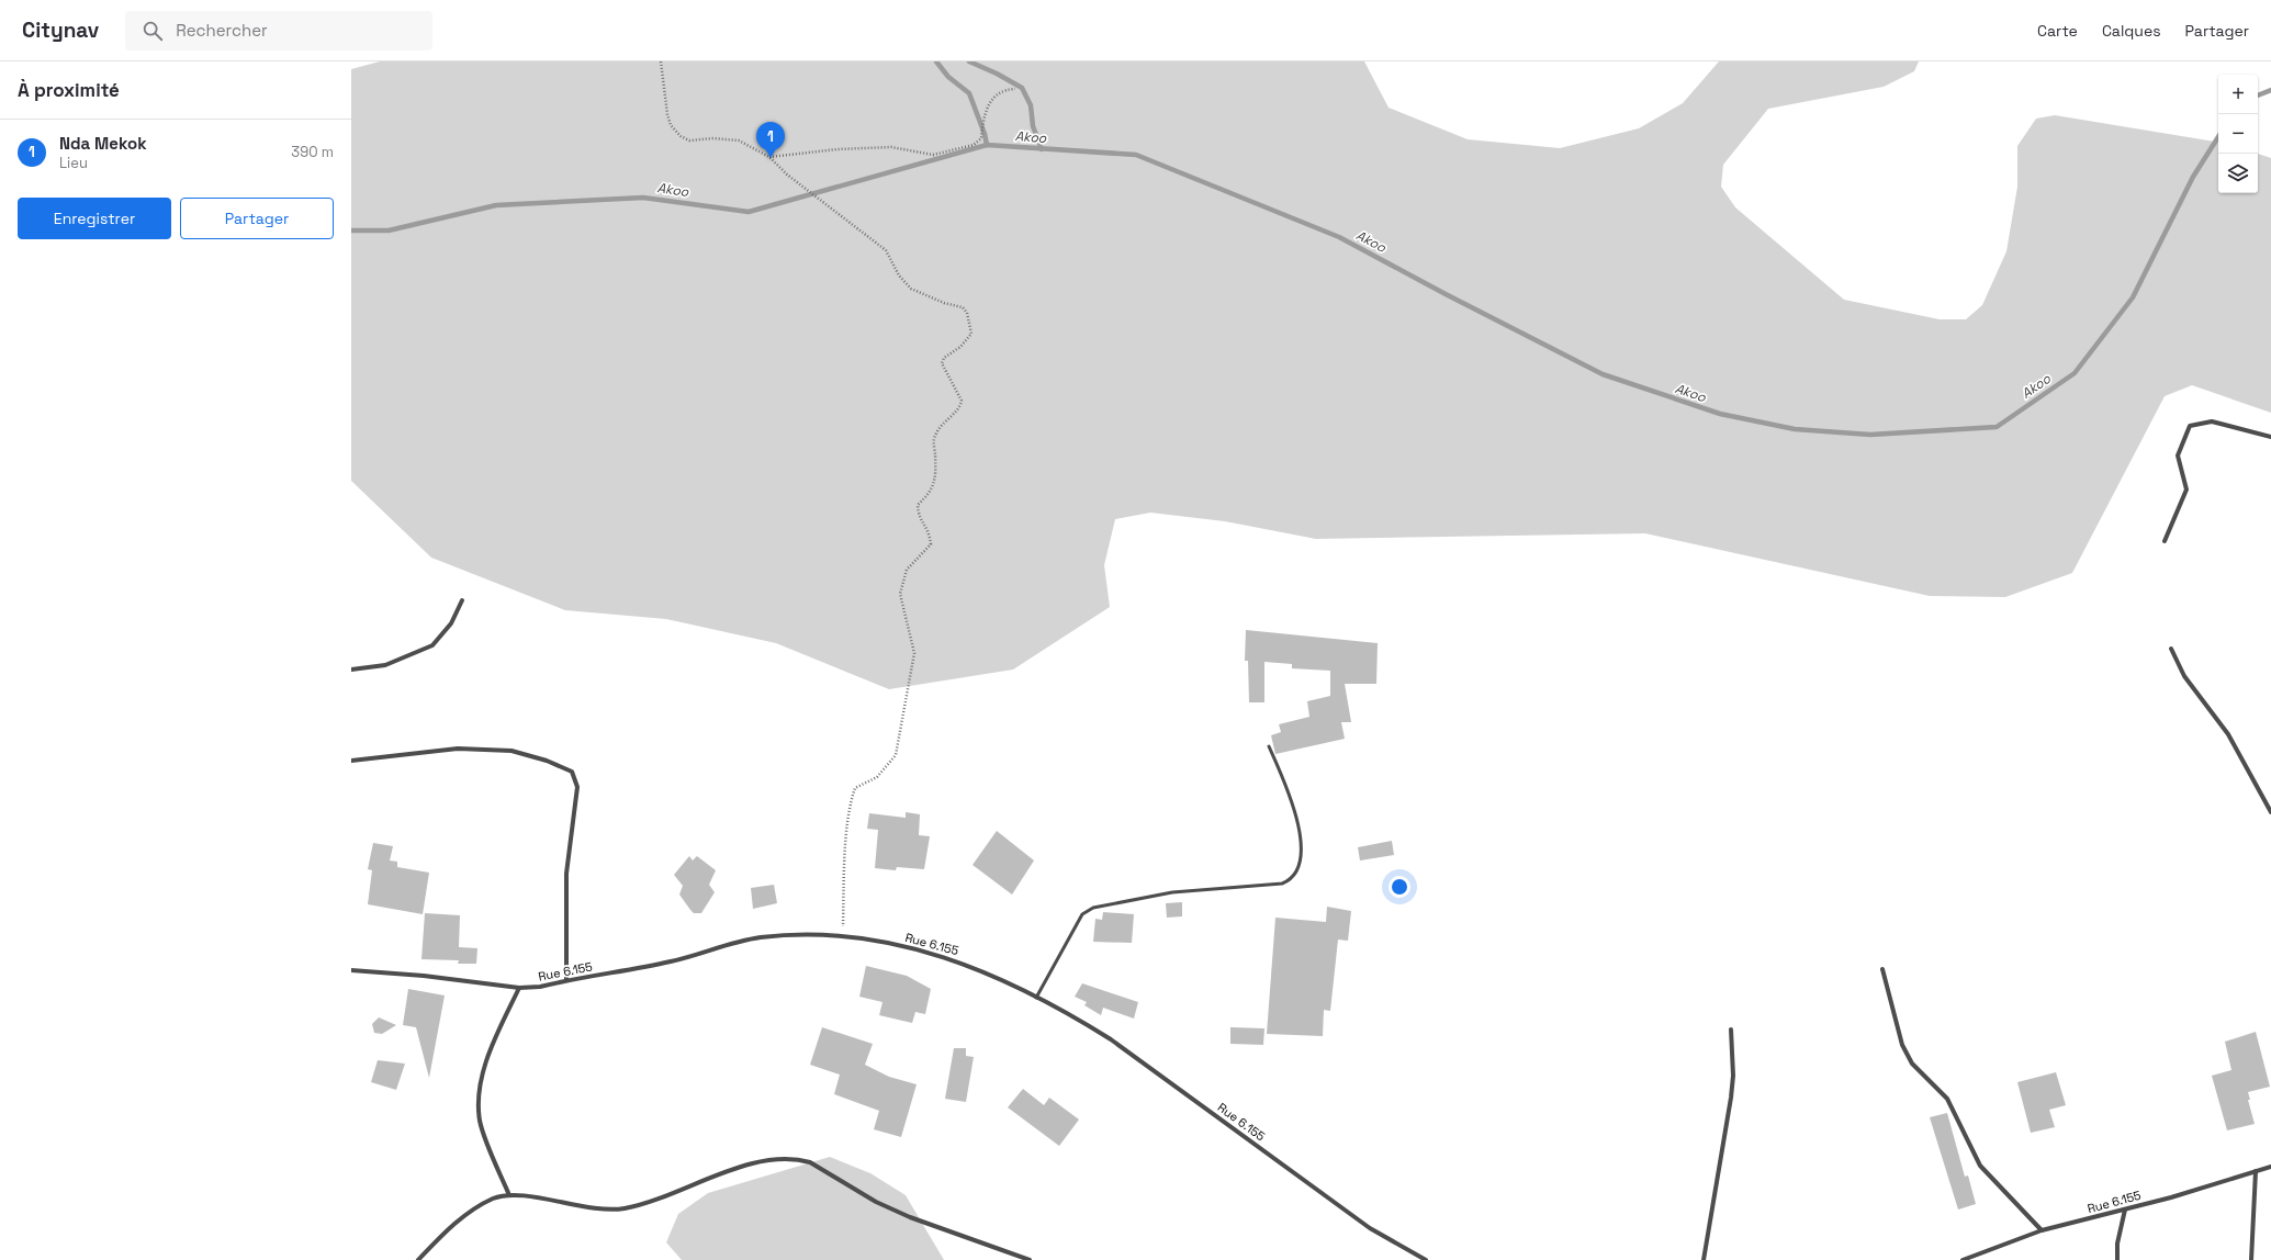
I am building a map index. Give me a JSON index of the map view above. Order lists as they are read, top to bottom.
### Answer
{
  "streets": {
    "street": ["Rue 6.155"]
  },
  "water": ["Akoo"],
  "page": {
    "header": "Citynav",
    "search": "Rechercher",
    "nav": ["Carte", "Calques", "Partager"],
    "heading": "À proximité",
    "map_buttons": ["+", "−"],
    "list": [
      {
        "mark": "1",
        "name": "Nda Mekok",
        "note": "Lieu",
        "value": "390 m"
      }
    ],
    "pins": "1",
    "buttons": ["Enregistrer", "Partager"]
  }
}
